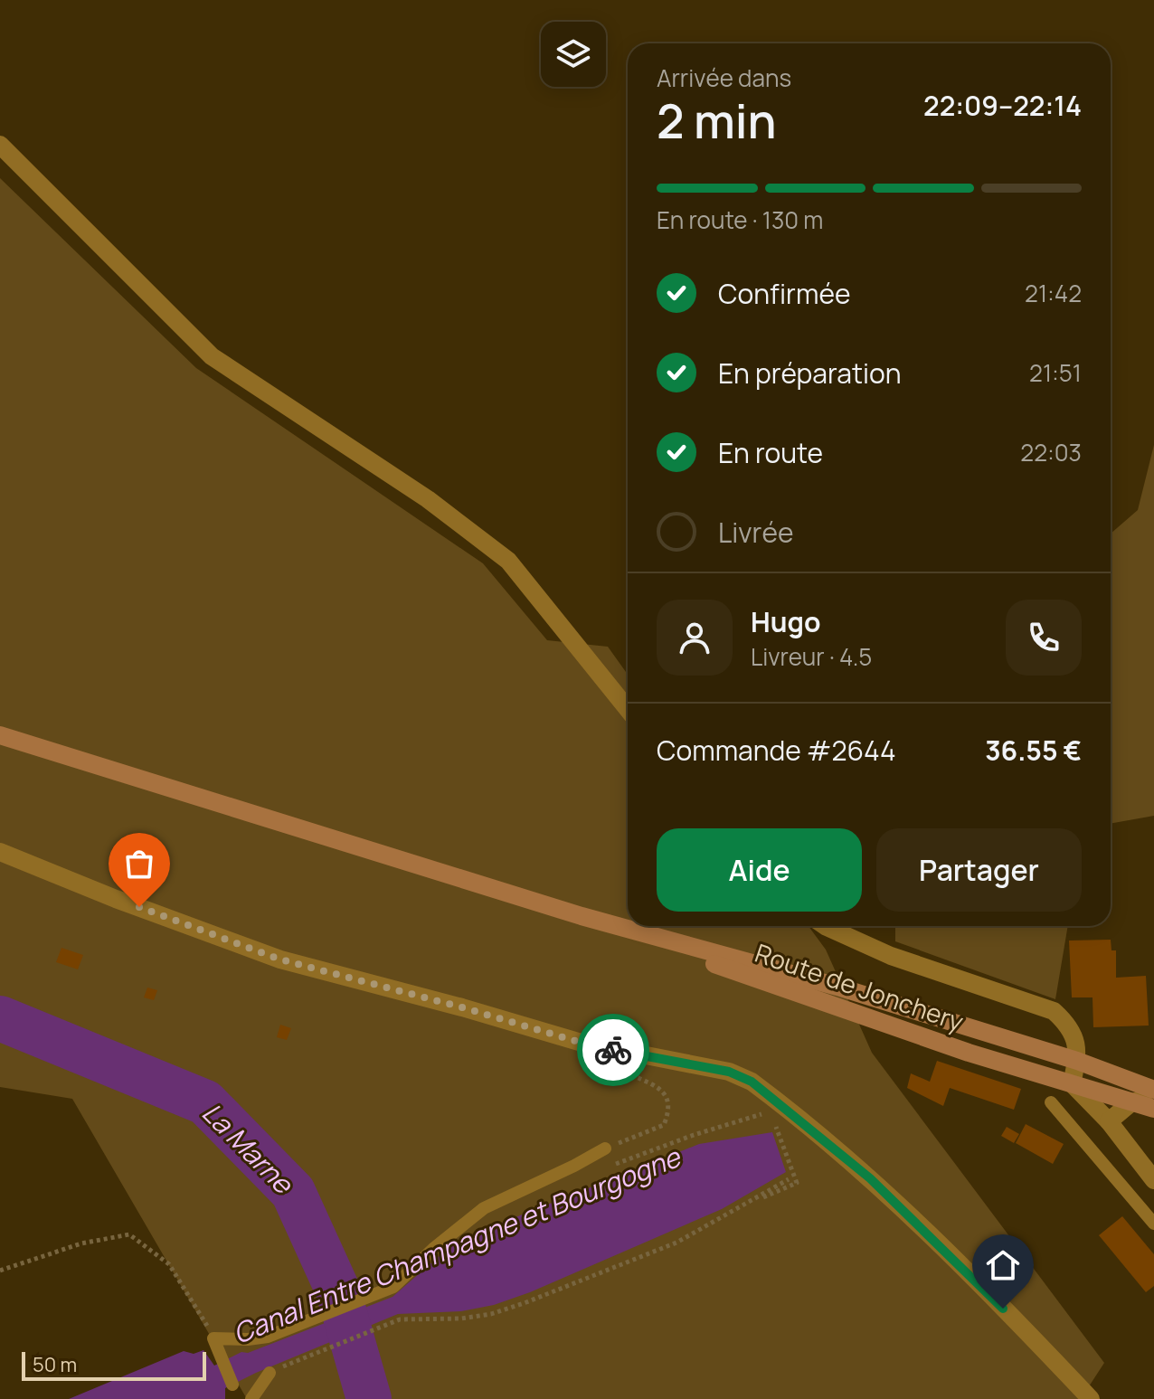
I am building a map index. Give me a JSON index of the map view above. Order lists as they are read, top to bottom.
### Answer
{
  "streets": {
    "main road": ["Route de Jonchery"]
  },
  "water": ["La Marne", "Canal Entre Champagne et Bourgogne"],
  "scale_bar": "50 m",
  "page": {
    "heading": ["2 min", "Arrivée dans", "22:09–22:14"],
    "panel": [
      "Hugo",
      "Livreur · 4.5",
      "Commande #2644",
      "36.55 €"
    ],
    "bar": "En route · 130 m",
    "list": [
      ["Confirmée", "21:42"],
      ["En préparation", "21:51"],
      ["En route", "22:03"],
      "Livrée"
    ],
    "buttons": ["Aide", "Partager"],
    "scale": "50 m"
  }
}
